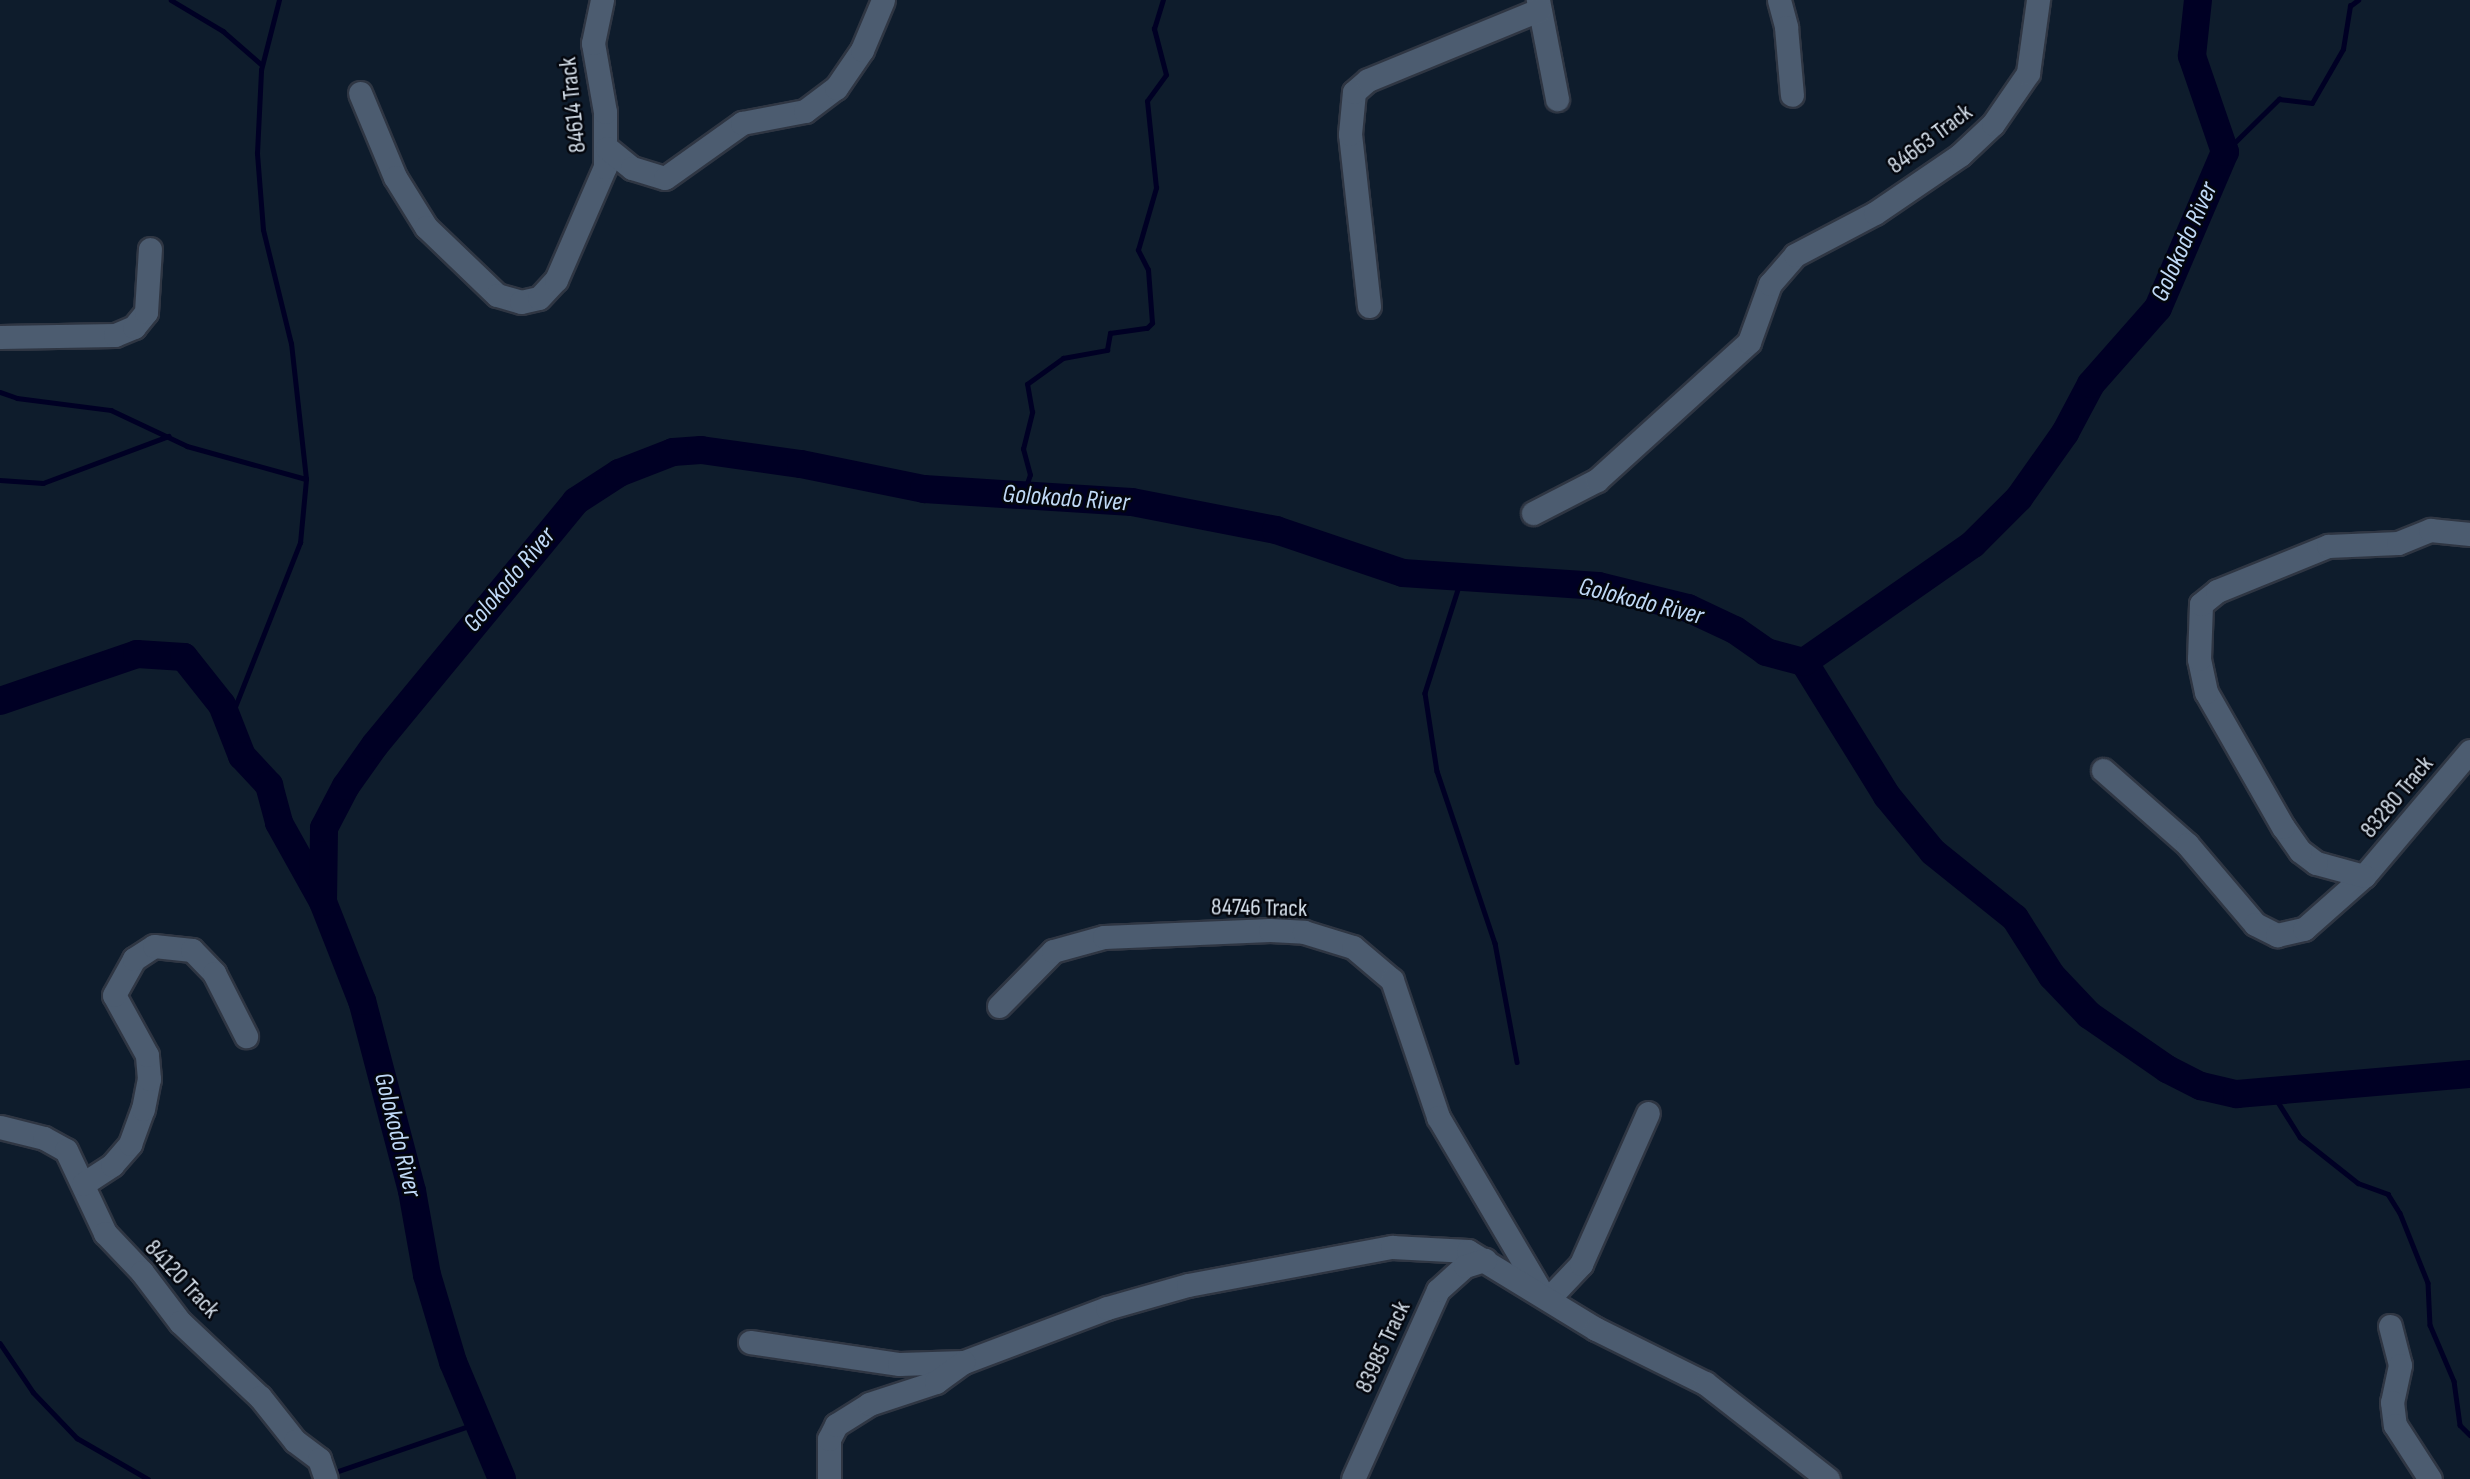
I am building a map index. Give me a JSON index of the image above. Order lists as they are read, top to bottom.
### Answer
{
  "streets": {
    "street": [
      "84614 Track",
      "84663 Track",
      "83280 Track",
      "84746 Track",
      "84120 Track",
      "83985 Track"
    ]
  },
  "water": ["Golokodo River"]
}
